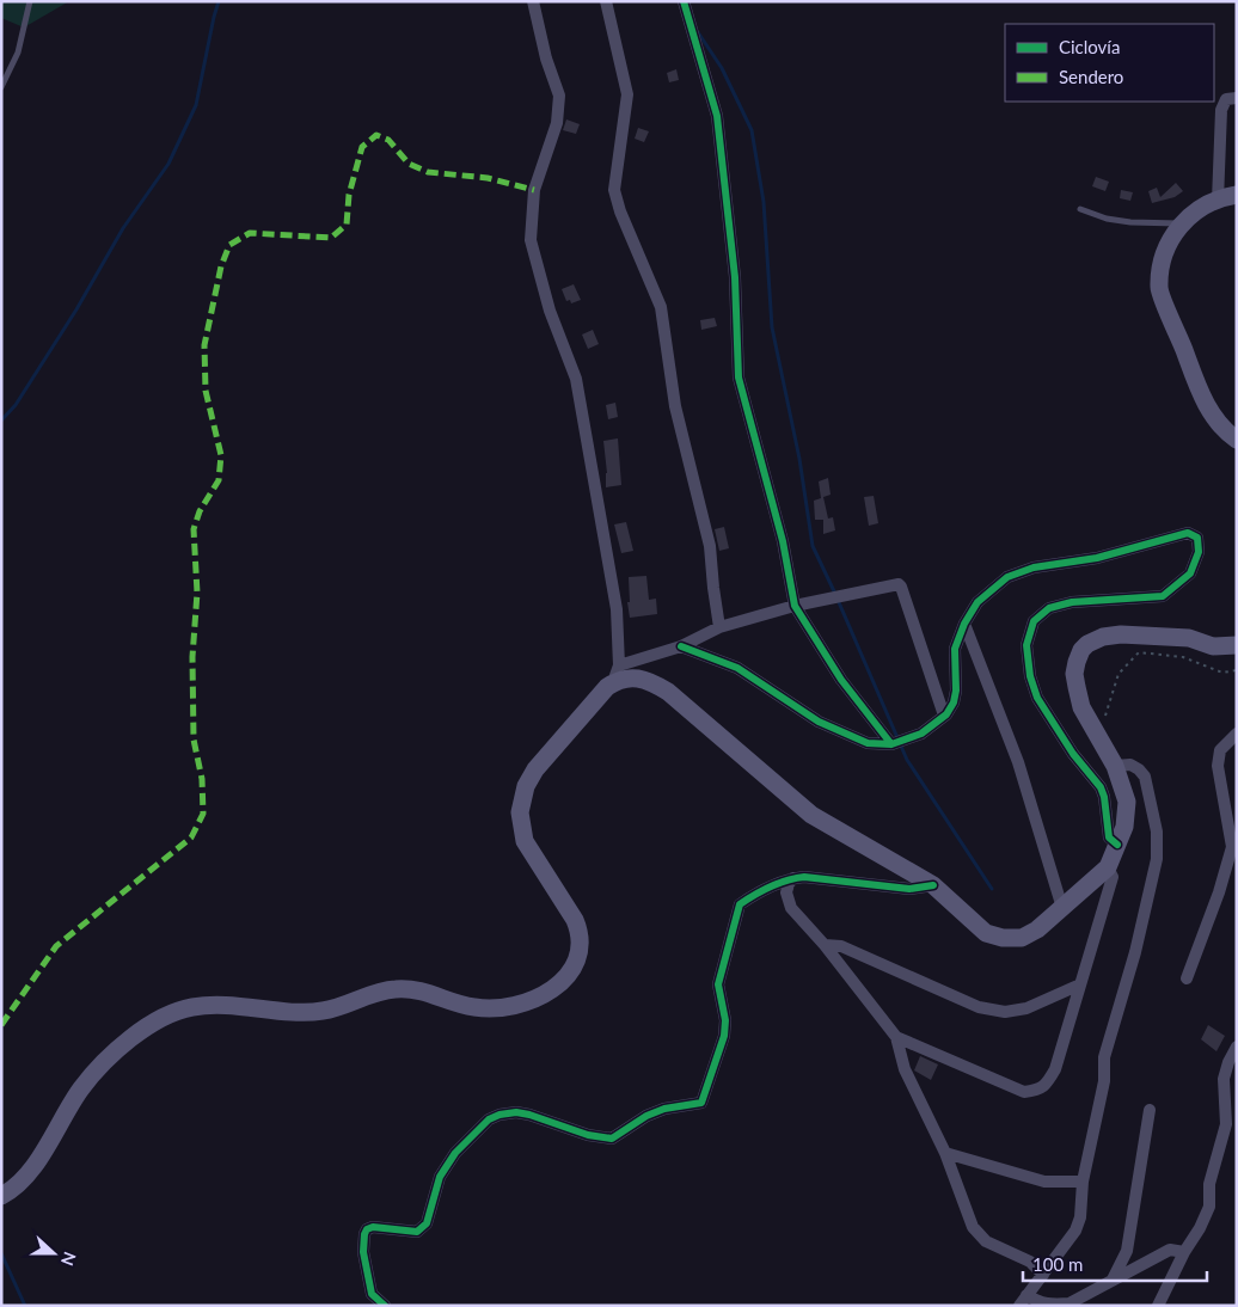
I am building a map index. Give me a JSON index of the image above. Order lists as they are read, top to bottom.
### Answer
{
  "legend": ["Ciclovía", "Sendero"],
  "scale_bar": "100 m",
  "north": "right"
}
